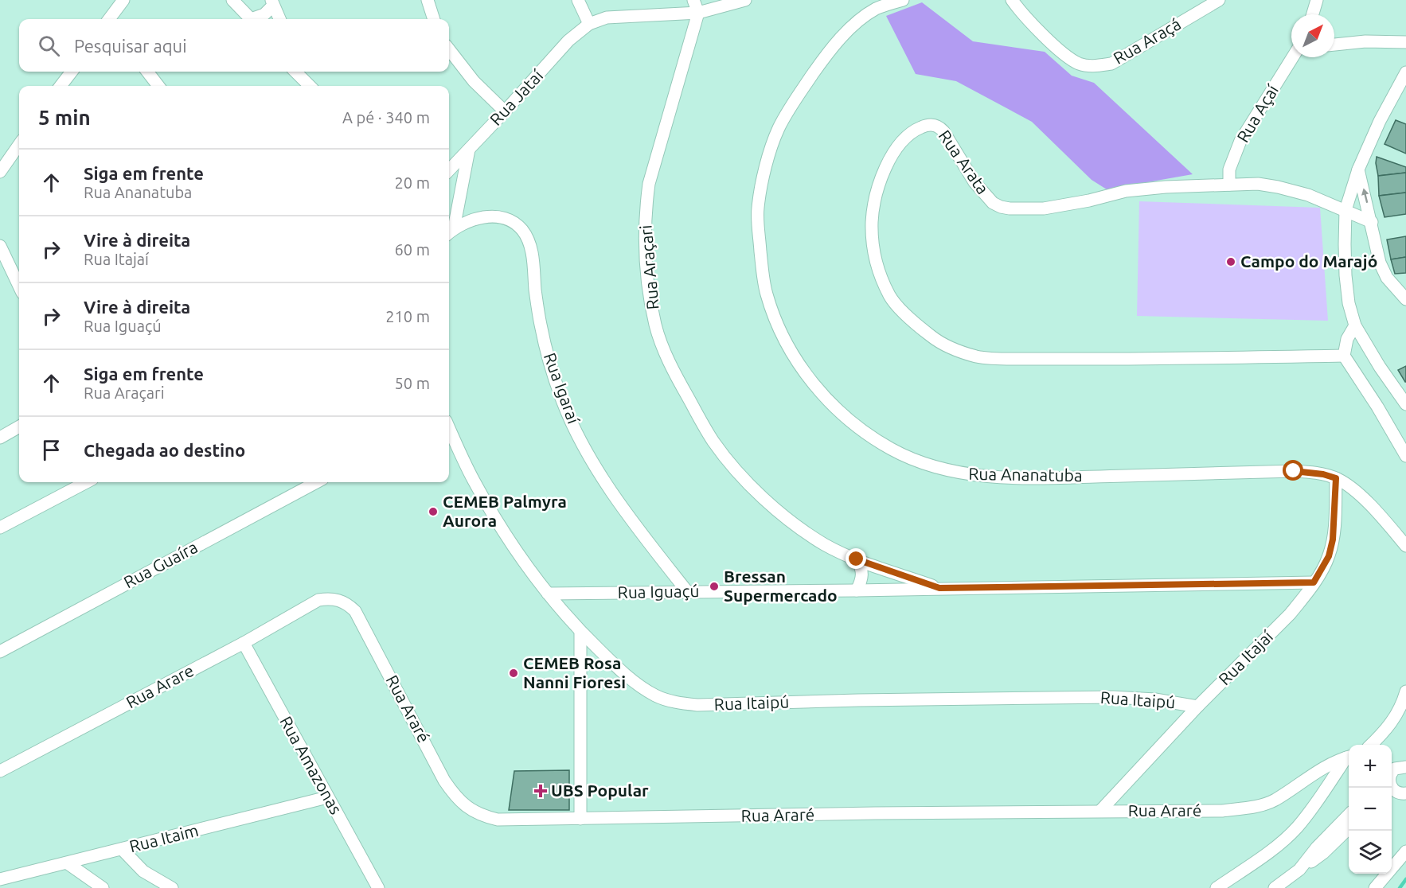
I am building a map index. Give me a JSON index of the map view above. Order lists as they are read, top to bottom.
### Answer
{
  "streets": {
    "street": [
      "Rua Araçá",
      "Rua Jataí",
      "Rua Açaí",
      "Rua Arata",
      "Rua Araçari",
      "Rua Igaraí",
      "Rua Ananatuba",
      "Rua Guaíra",
      "Rua Iguaçú",
      "Rua Itajaí",
      "Rua Arare",
      "Rua Itaipú",
      "Rua Araré",
      "Rua Amazonas",
      "Rua Itaim"
    ]
  },
  "crossings": [
    ["Rua Açaí", "Rua Arata"],
    ["Rua Araçari", "Rua Iguaçú"],
    ["Rua Igaraí", "Rua Iguaçú"],
    ["Rua Ananatuba", "Rua Itajaí"],
    ["Rua Iguaçú", "Rua Itajaí"],
    ["Rua Iguaçú", "Rua Itaipú"],
    ["Rua Itajaí", "Rua Itaipú"],
    ["Rua Itajaí", "Rua Araré"],
    ["Rua Arare", "Rua Araré"],
    ["Rua Arare", "Rua Amazonas"],
    ["Rua Amazonas", "Rua Itaim"]
  ],
  "places": {
    "other": [
      "Campo do Marajó",
      "CEMEB Palmyra Aurora",
      "Bressan Supermercado",
      "CEMEB Rosa Nanni Fioresi"
    ],
    "health": ["UBS Popular"]
  },
  "north": "top right",
  "page": {
    "search": "Pesquisar aqui",
    "heading": ["5 min", "A pé · 340 m"],
    "list": [
      ["Siga em frente", "Rua Ananatuba", "20 m"],
      ["Vire à direita", "Rua Itajaí", "60 m"],
      ["Vire à direita", "Rua Iguaçú", "210 m"],
      ["Siga em frente", "Rua Araçari", "50 m"],
      "Chegada ao destino"
    ],
    "map_buttons": ["+", "−"]
  }
}
